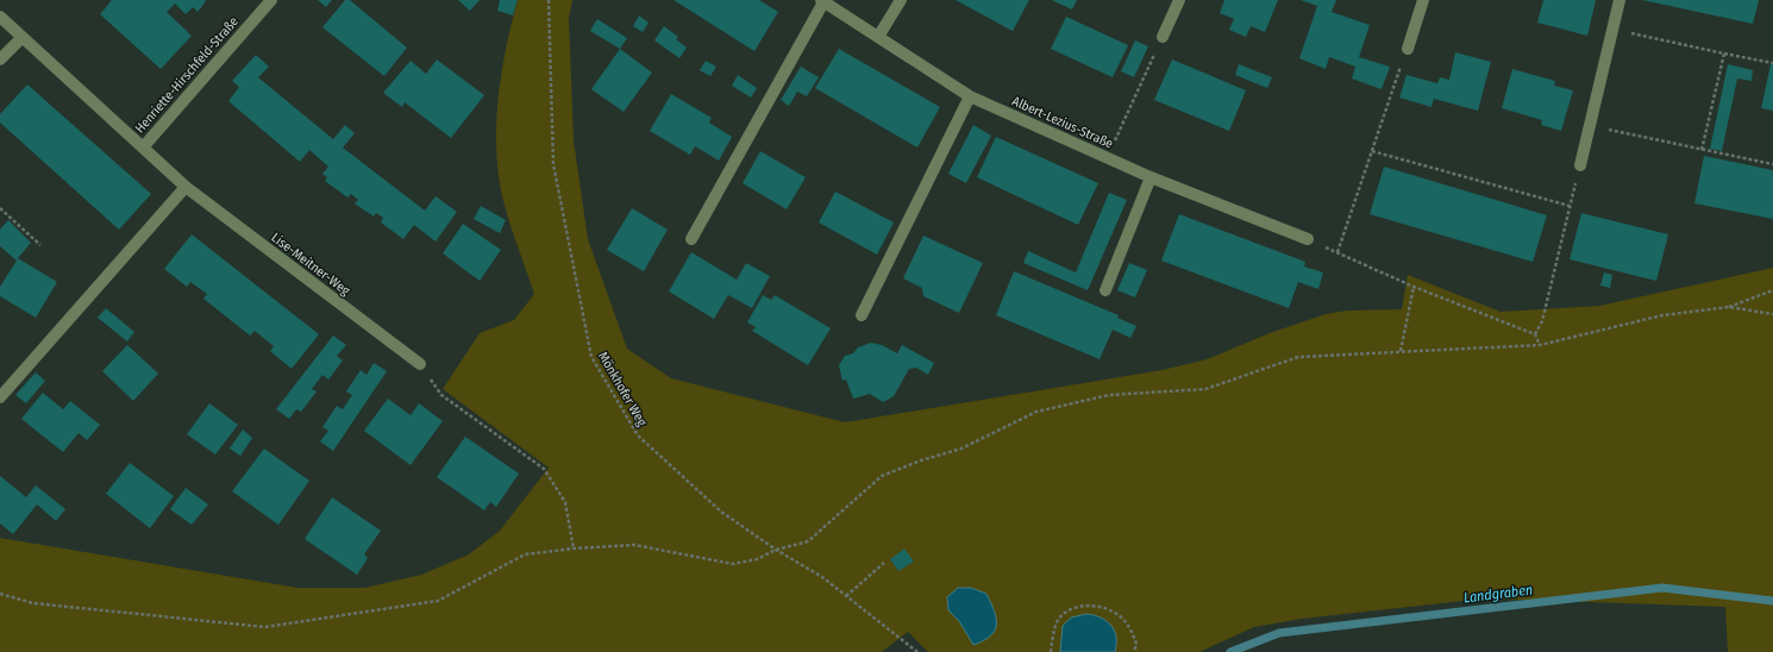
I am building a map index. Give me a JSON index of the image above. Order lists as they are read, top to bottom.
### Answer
{
  "streets": {
    "street": ["Henriette-Hirschfeld-Straße", "Albert-Lezius-Straße", "Lise-Meitner-Weg"],
    "path": ["Mönkhofer Weg"]
  },
  "crossings": [
    ["Henriette-Hirschfeld-Straße", "Lise-Meitner-Weg"]
  ],
  "water": ["Landgraben"]
}
